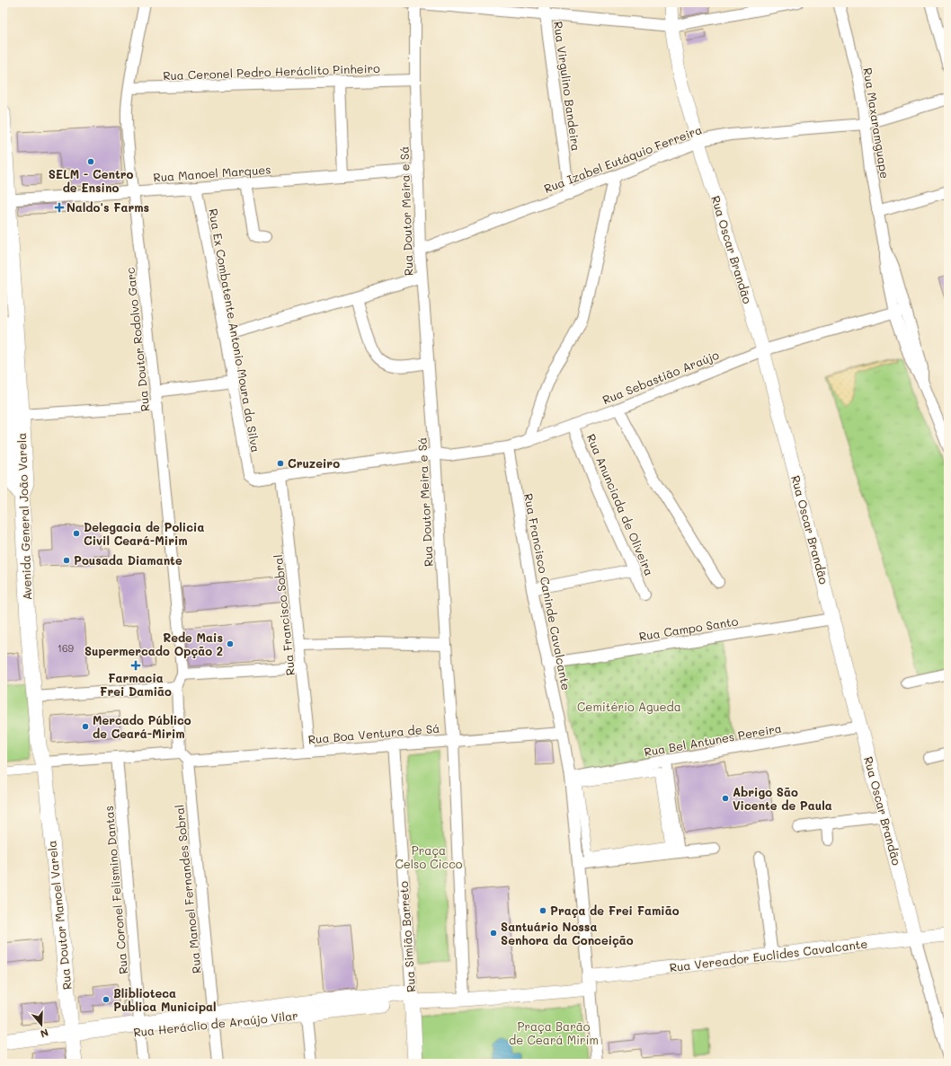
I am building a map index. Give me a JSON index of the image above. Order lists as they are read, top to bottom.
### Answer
{
  "streets": {
    "main road": [
      "Avenida General João Varela",
      "Rua Doutor Manoel Varela",
      "Rua Simião Barreto",
      "Rua Heráclio de Araújo Vilar"
    ],
    "street": [
      "Rua Ceronel Pedro Heráclito Pinheiro",
      "Rua Virgulino Bandeira",
      "Rua Maxaramguape",
      "Rua Izabel Eutáquio Ferreira",
      "Rua Manoel Marques",
      "Rua Doutor Meira e Sá",
      "Rua Oscar Brandão",
      "Rua Ex Combatente Antonio Moura da Silva",
      "Rua Doutor Rodolvo Garc",
      "Rua Sebastião Araújo",
      "Rua Anunciada de Oliveira",
      "Rua Francisco Caninde Cavalcante",
      "Rua Francisco Sobral",
      "Rua Campo Santo",
      "Rua Boa Ventura de Sá",
      "Rua Bel Antunes Pereira",
      "Rua Manoel Fernandes Sobral",
      "Rua Coronel Felismino Dantas",
      "Rua Vereador Euclides Cavalcante"
    ]
  },
  "crossings": [
    ["Rua Ceronel Pedro Heráclito Pinheiro", "Rua Doutor Meira e Sá"],
    ["Rua Ceronel Pedro Heráclito Pinheiro", "Rua Doutor Rodolvo Garc"],
    ["Rua Virgulino Bandeira", "Rua Izabel Eutáquio Ferreira"],
    ["Rua Maxaramguape", "Rua Izabel Eutáquio Ferreira"],
    ["Rua Maxaramguape", "Rua Sebastião Araújo"],
    ["Rua Izabel Eutáquio Ferreira", "Rua Doutor Meira e Sá"],
    ["Rua Izabel Eutáquio Ferreira", "Rua Oscar Brandão"],
    ["Rua Manoel Marques", "Rua Doutor Meira e Sá"],
    ["Rua Manoel Marques", "Rua Ex Combatente Antonio Moura da Silva"],
    ["Rua Manoel Marques", "Rua Doutor Rodolvo Garc"],
    ["Rua Manoel Marques", "Avenida General João Varela"],
    ["Rua Doutor Meira e Sá", "Rua Sebastião Araújo"],
    ["Rua Doutor Meira e Sá", "Rua Boa Ventura de Sá"],
    ["Rua Doutor Meira e Sá", "Rua Heráclio de Araújo Vilar"],
    ["Rua Oscar Brandão", "Rua Sebastião Araújo"],
    ["Rua Oscar Brandão", "Rua Campo Santo"],
    ["Rua Oscar Brandão", "Rua Bel Antunes Pereira"],
    ["Rua Oscar Brandão", "Rua Vereador Euclides Cavalcante"],
    ["Rua Ex Combatente Antonio Moura da Silva", "Rua Sebastião Araújo"],
    ["Rua Sebastião Araújo", "Rua Anunciada de Oliveira"],
    ["Rua Sebastião Araújo", "Rua Francisco Caninde Cavalcante"],
    ["Rua Sebastião Araújo", "Rua Francisco Sobral"],
    ["Avenida General João Varela", "Rua Doutor Manoel Varela"],
    ["Rua Francisco Caninde Cavalcante", "Rua Campo Santo"],
    ["Rua Francisco Caninde Cavalcante", "Rua Boa Ventura de Sá"],
    ["Rua Francisco Caninde Cavalcante", "Rua Bel Antunes Pereira"],
    ["Rua Francisco Caninde Cavalcante", "Rua Vereador Euclides Cavalcante"],
    ["Rua Francisco Caninde Cavalcante", "Rua Heráclio de Araújo Vilar"],
    ["Rua Francisco Sobral", "Rua Boa Ventura de Sá"],
    ["Rua Boa Ventura de Sá", "Rua Manoel Fernandes Sobral"],
    ["Rua Boa Ventura de Sá", "Rua Simião Barreto"],
    ["Rua Manoel Fernandes Sobral", "Rua Heráclio de Araújo Vilar"],
    ["Rua Coronel Felismino Dantas", "Rua Heráclio de Araújo Vilar"],
    ["Rua Doutor Manoel Varela", "Rua Heráclio de Araújo Vilar"],
    ["Rua Simião Barreto", "Rua Heráclio de Araújo Vilar"],
    ["Rua Vereador Euclides Cavalcante", "Rua Heráclio de Araújo Vilar"]
  ],
  "parks": ["Cemitério Agueda", "Praça Celso Cicco", "Praça Barão de Ceará Mirim"],
  "places": {
    "other": [
      "SELM - Centro de Ensino",
      "Cruzeiro",
      "Delegacia de Policia Civil Ceará-Mirim",
      "Pousada Diamante",
      "Rede Mais Supermercado Opção 2",
      "Mercado Público de Ceará-Mirim",
      "Abrigo São Vicente de Paula",
      "Praça de Frei Famião",
      "Santuário Nossa Senhora da Conceição",
      "Bliblioteca Publica Municipal"
    ],
    "health": ["Naldo's Farms", "Farmacia Frei Damião"]
  },
  "house_numbers": ["169"],
  "north": "bottom"
}
